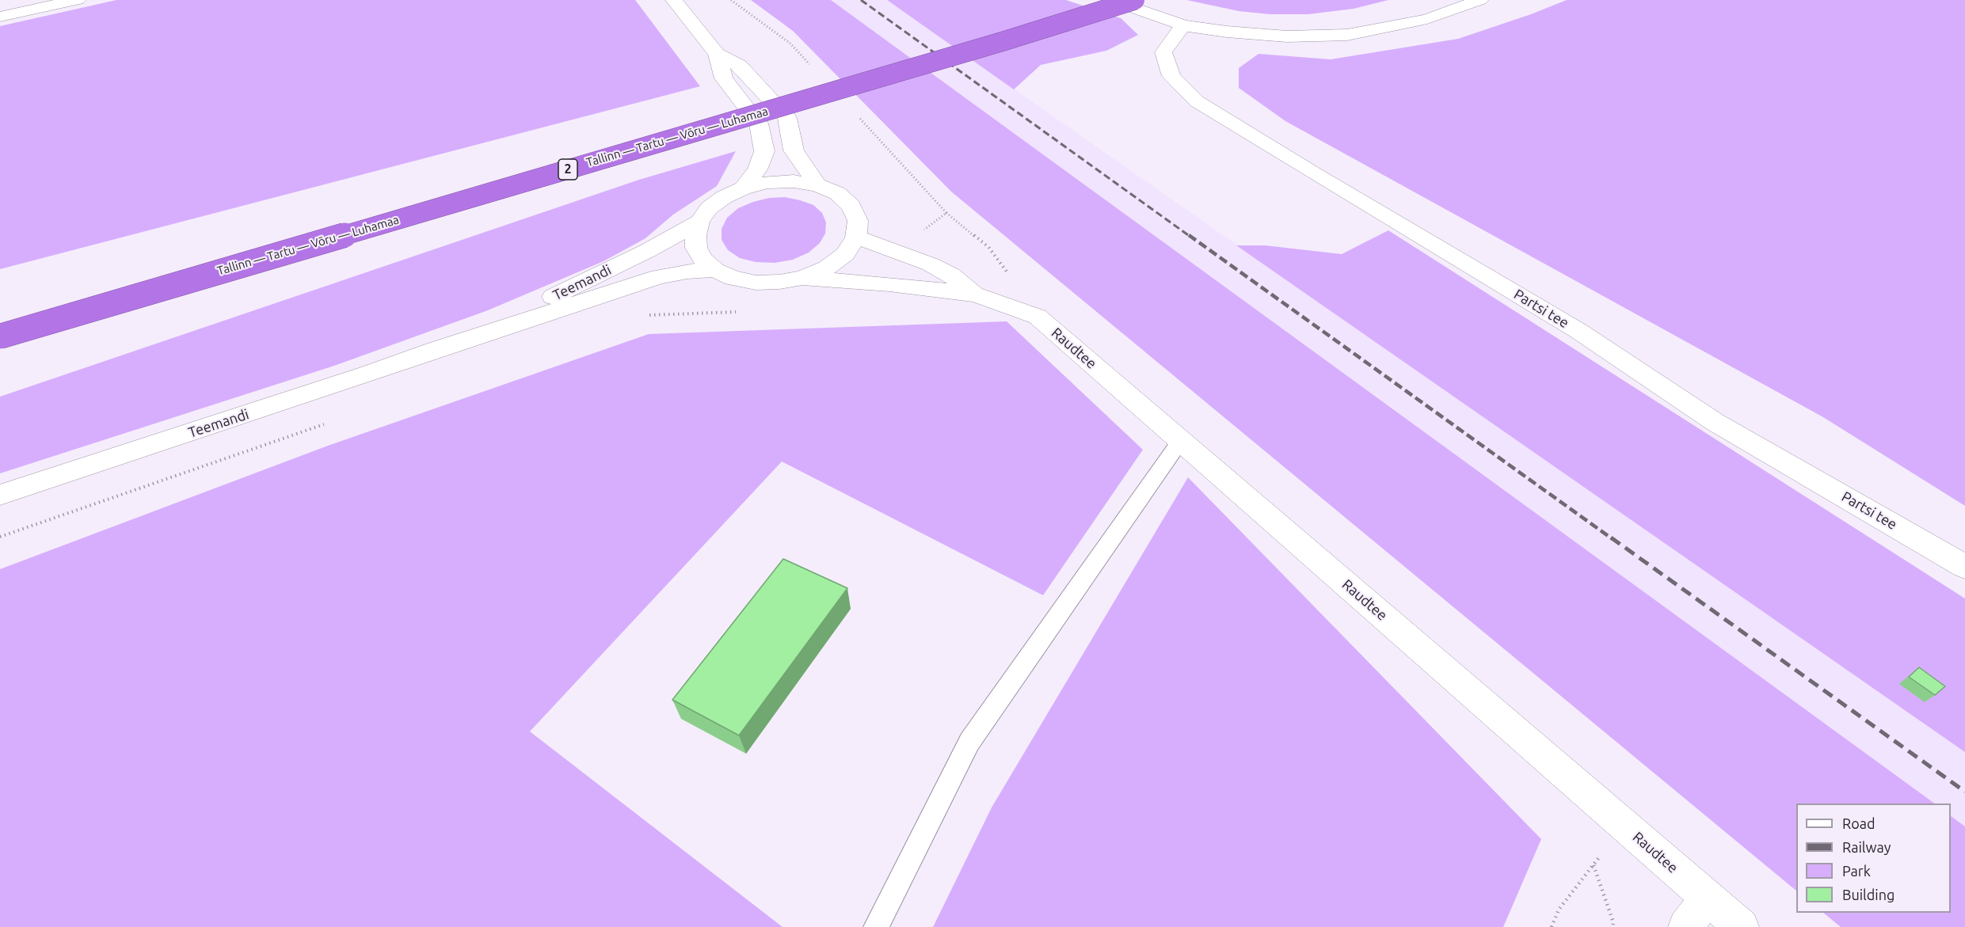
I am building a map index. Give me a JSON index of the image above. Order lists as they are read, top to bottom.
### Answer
{
  "streets": {
    "highway": ["Tallinn — Tartu — Võru — Luhamaa", "2"],
    "street": ["Teemandi", "Partsi tee", "Raudtee"]
  },
  "crossings": [
    ["Teemandi", "Raudtee"]
  ],
  "legend": [
    "Road",
    "Railway",
    "Park",
    "Building"
  ]
}
